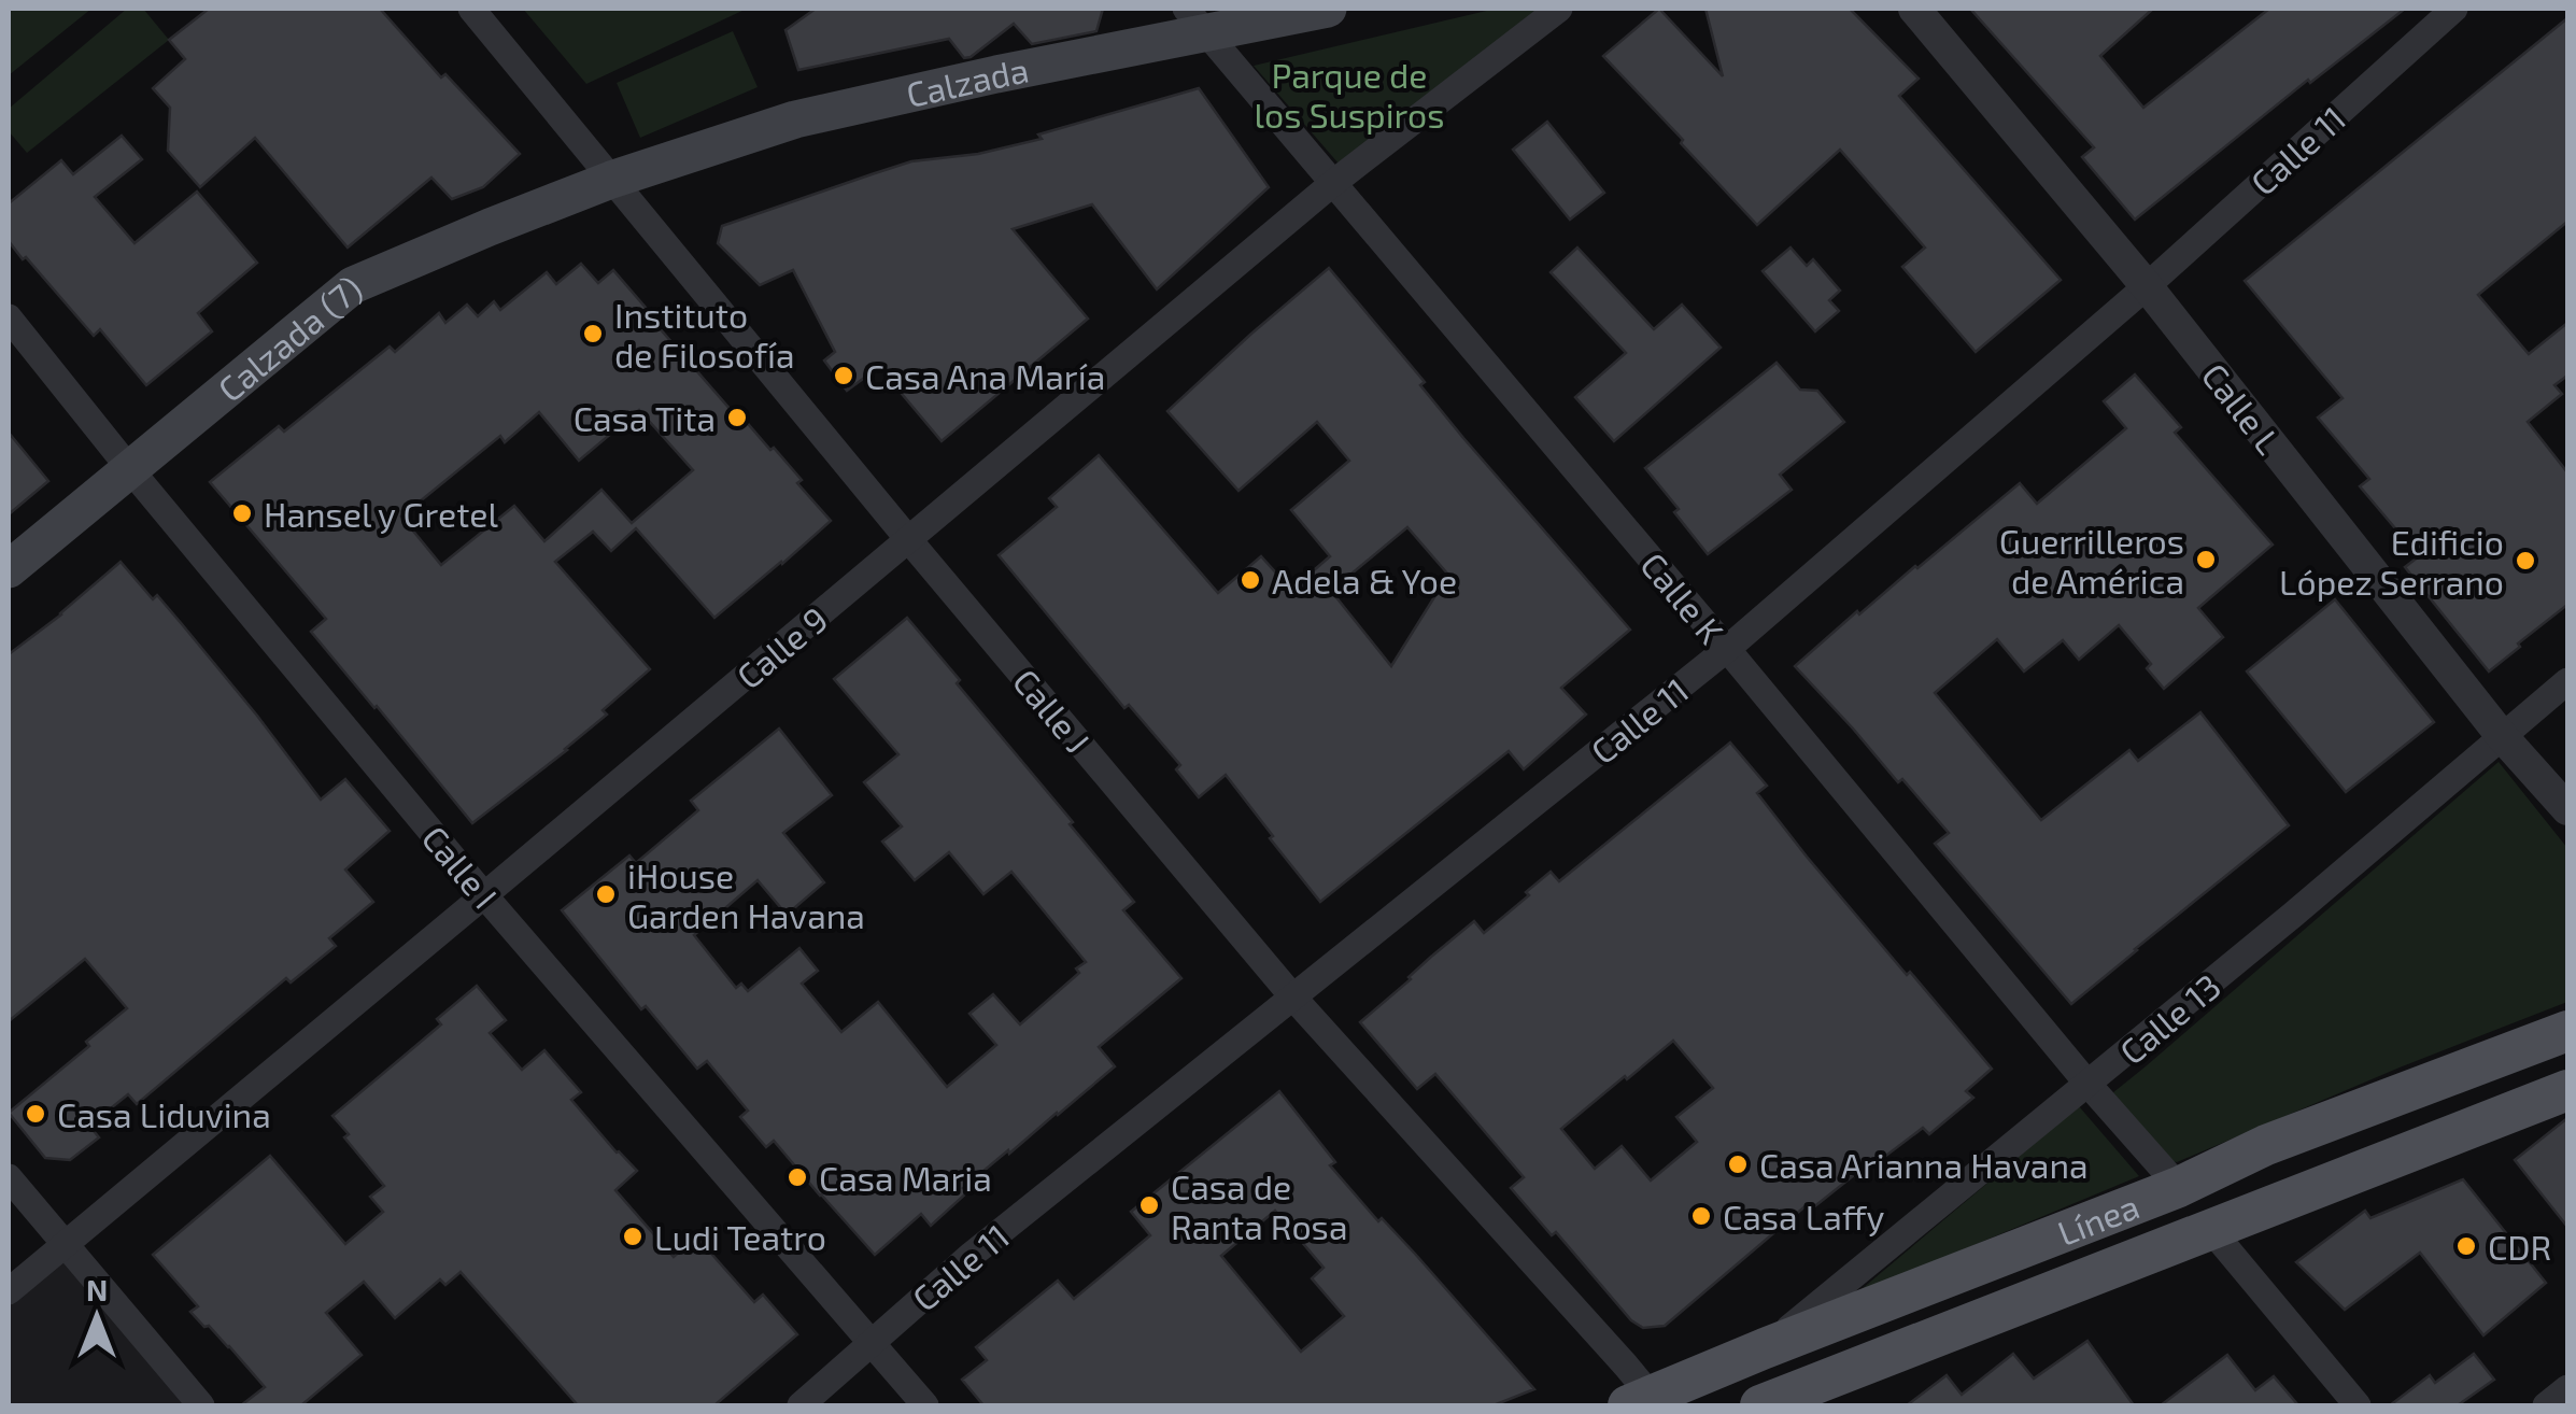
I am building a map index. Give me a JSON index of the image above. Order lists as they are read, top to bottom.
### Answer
{
  "streets": {
    "main road": ["Calzada", "Calzada (7)", "Línea"],
    "street": [
      "Calle 11",
      "Calle L",
      "Calle K",
      "Calle 9",
      "Calle J",
      "Calle I",
      "Calle 13"
    ]
  },
  "crossings": [
    ["Calzada", "Calzada (7)"],
    ["Calzada", "Calle K"],
    ["Calzada", "Calle J"],
    ["Calle 11", "Calle L"],
    ["Calle 11", "Calle K"],
    ["Calle 11", "Calle J"],
    ["Calle 11", "Calle I"],
    ["Calzada (7)", "Calle J"],
    ["Calzada (7)", "Calle I"],
    ["Calle L", "Calle 13"],
    ["Calle K", "Calle 9"],
    ["Calle K", "Calle 13"],
    ["Calle K", "Línea"],
    ["Calle 9", "Calle J"],
    ["Calle 9", "Calle I"],
    ["Calle J", "Línea"],
    ["Calle 13", "Línea"]
  ],
  "parks": ["Parque de los Suspiros"],
  "places": [
    "Instituto de Filosofía",
    "Casa Ana María",
    "Casa Tita",
    "Hansel y Gretel",
    "Guerrilleros de América",
    "Edificio López Serrano",
    "Adela & Yoe",
    "iHouse Garden Havana",
    "Casa Liduvina",
    "Casa Arianna Havana",
    "Casa Maria",
    "Casa de Ranta Rosa",
    "Casa Laffy",
    "Ludi Teatro",
    "CDR"
  ],
  "north": "top"
}
